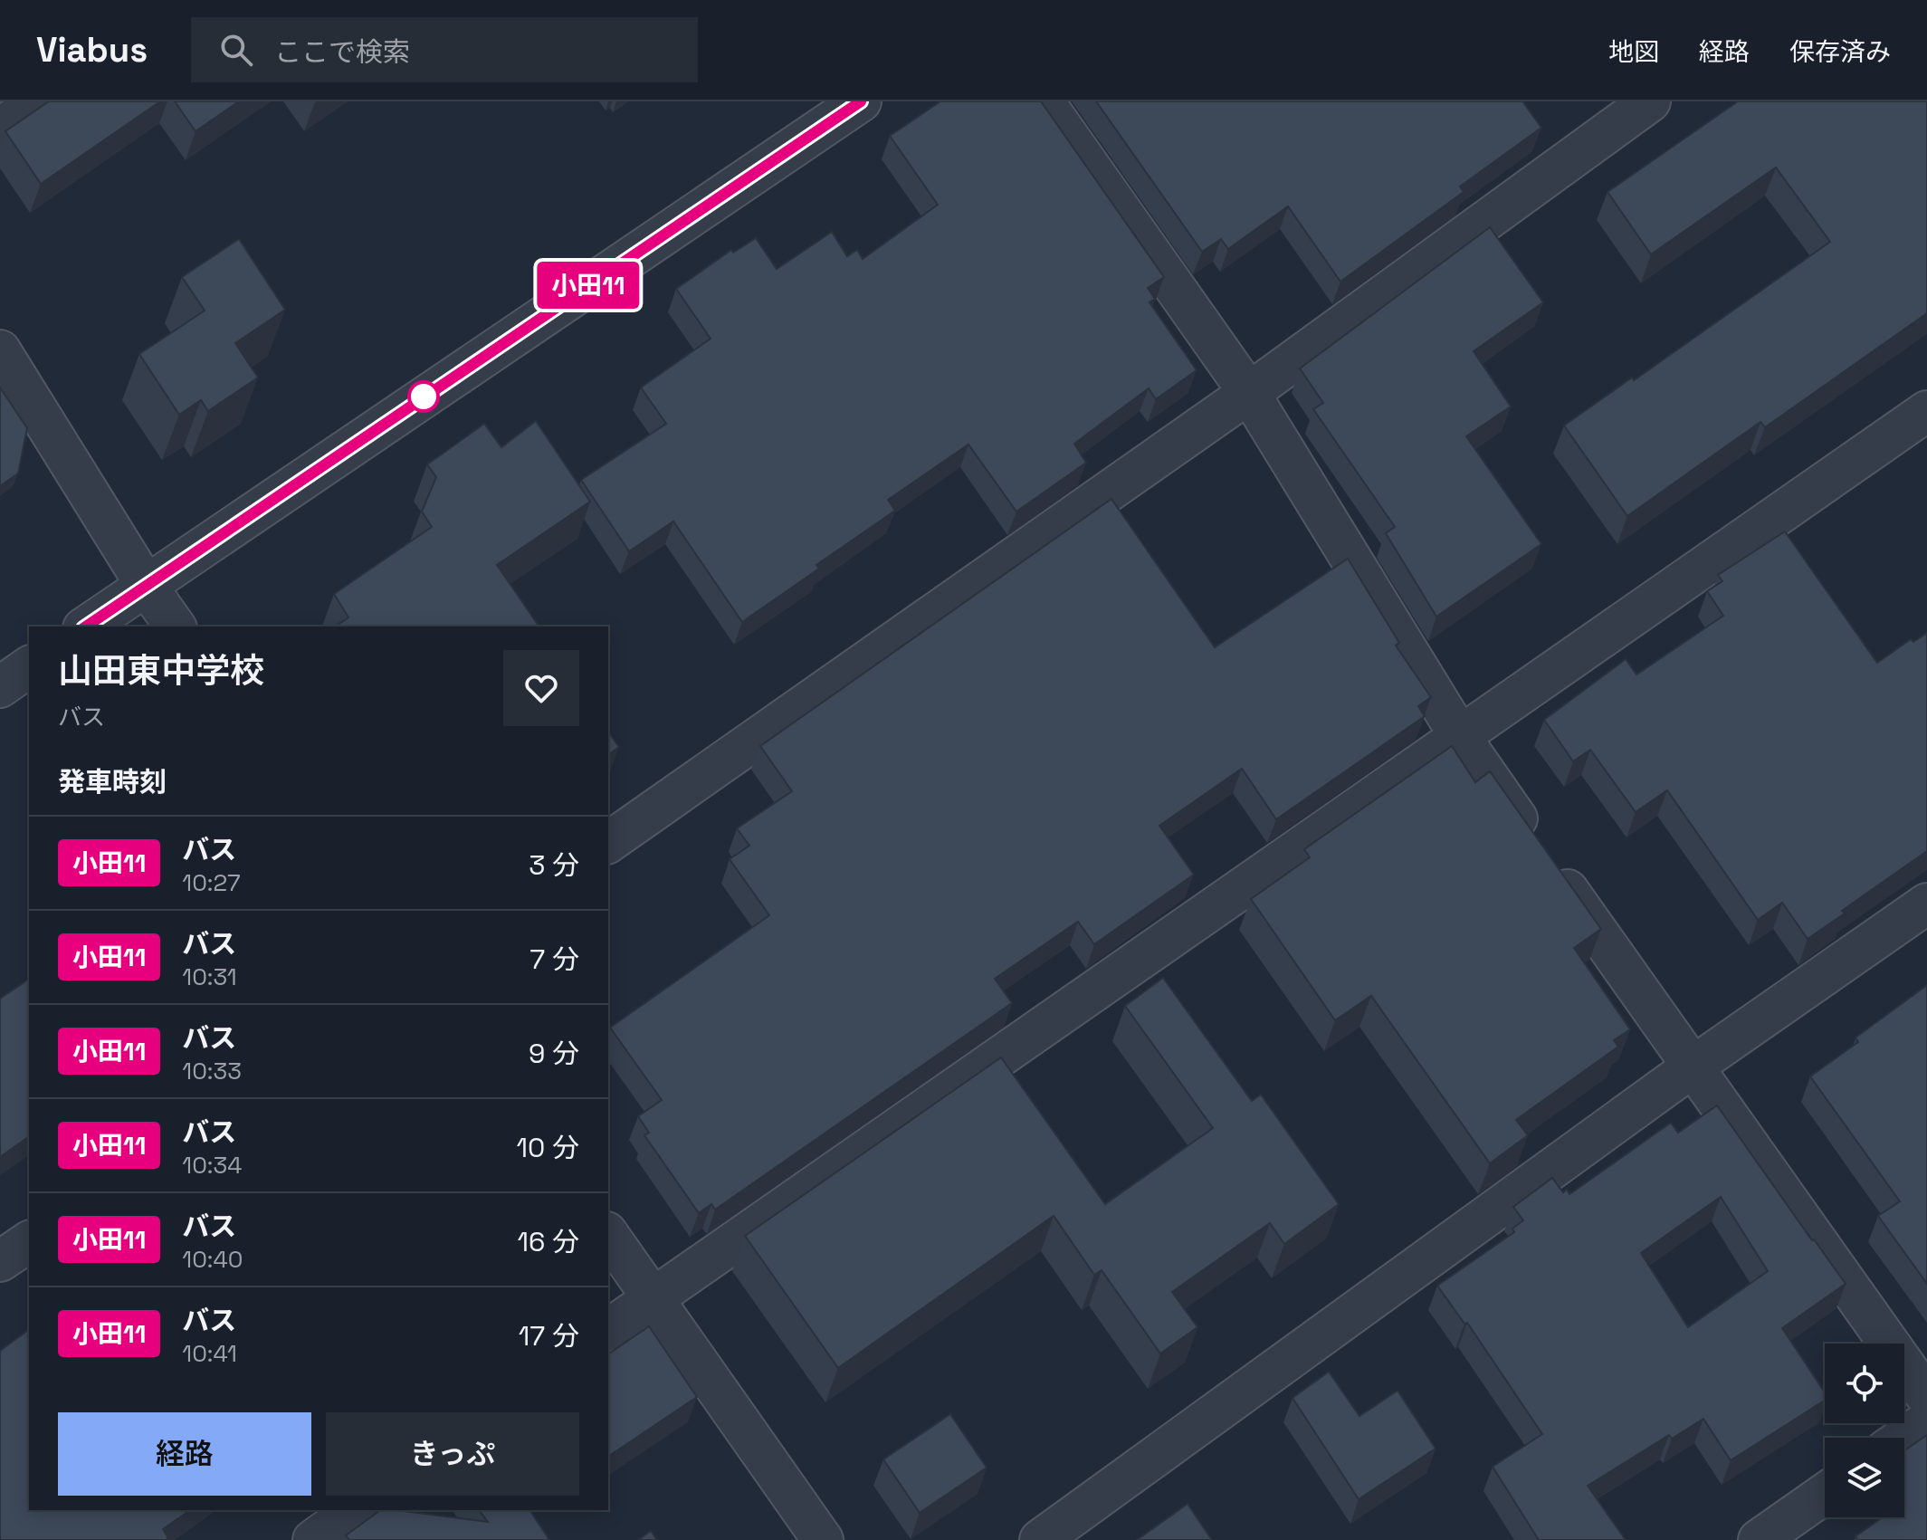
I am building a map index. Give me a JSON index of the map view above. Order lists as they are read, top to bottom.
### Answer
{
  "lines": ["bus line 小田11"],
  "page": {
    "header": "Viabus",
    "search": "ここで検索",
    "nav": ["地図", "経路", "保存済み"],
    "on_map": "小田11",
    "heading": [
      ["山田東中学校", "バス"],
      "発車時刻"
    ],
    "list": [
      {
        "mark": "小田11",
        "name": "バス",
        "note": "10:27",
        "value": "3 分"
      },
      {
        "mark": "小田11",
        "name": "バス",
        "note": "10:31",
        "value": "7 分"
      },
      {
        "mark": "小田11",
        "name": "バス",
        "note": "10:33",
        "value": "9 分"
      },
      {
        "mark": "小田11",
        "name": "バス",
        "note": "10:34",
        "value": "10 分"
      },
      {
        "mark": "小田11",
        "name": "バス",
        "note": "10:40",
        "value": "16 分"
      },
      {
        "mark": "小田11",
        "name": "バス",
        "note": "10:41",
        "value": "17 分"
      }
    ],
    "buttons": ["経路", "きっぷ"]
  }
}
